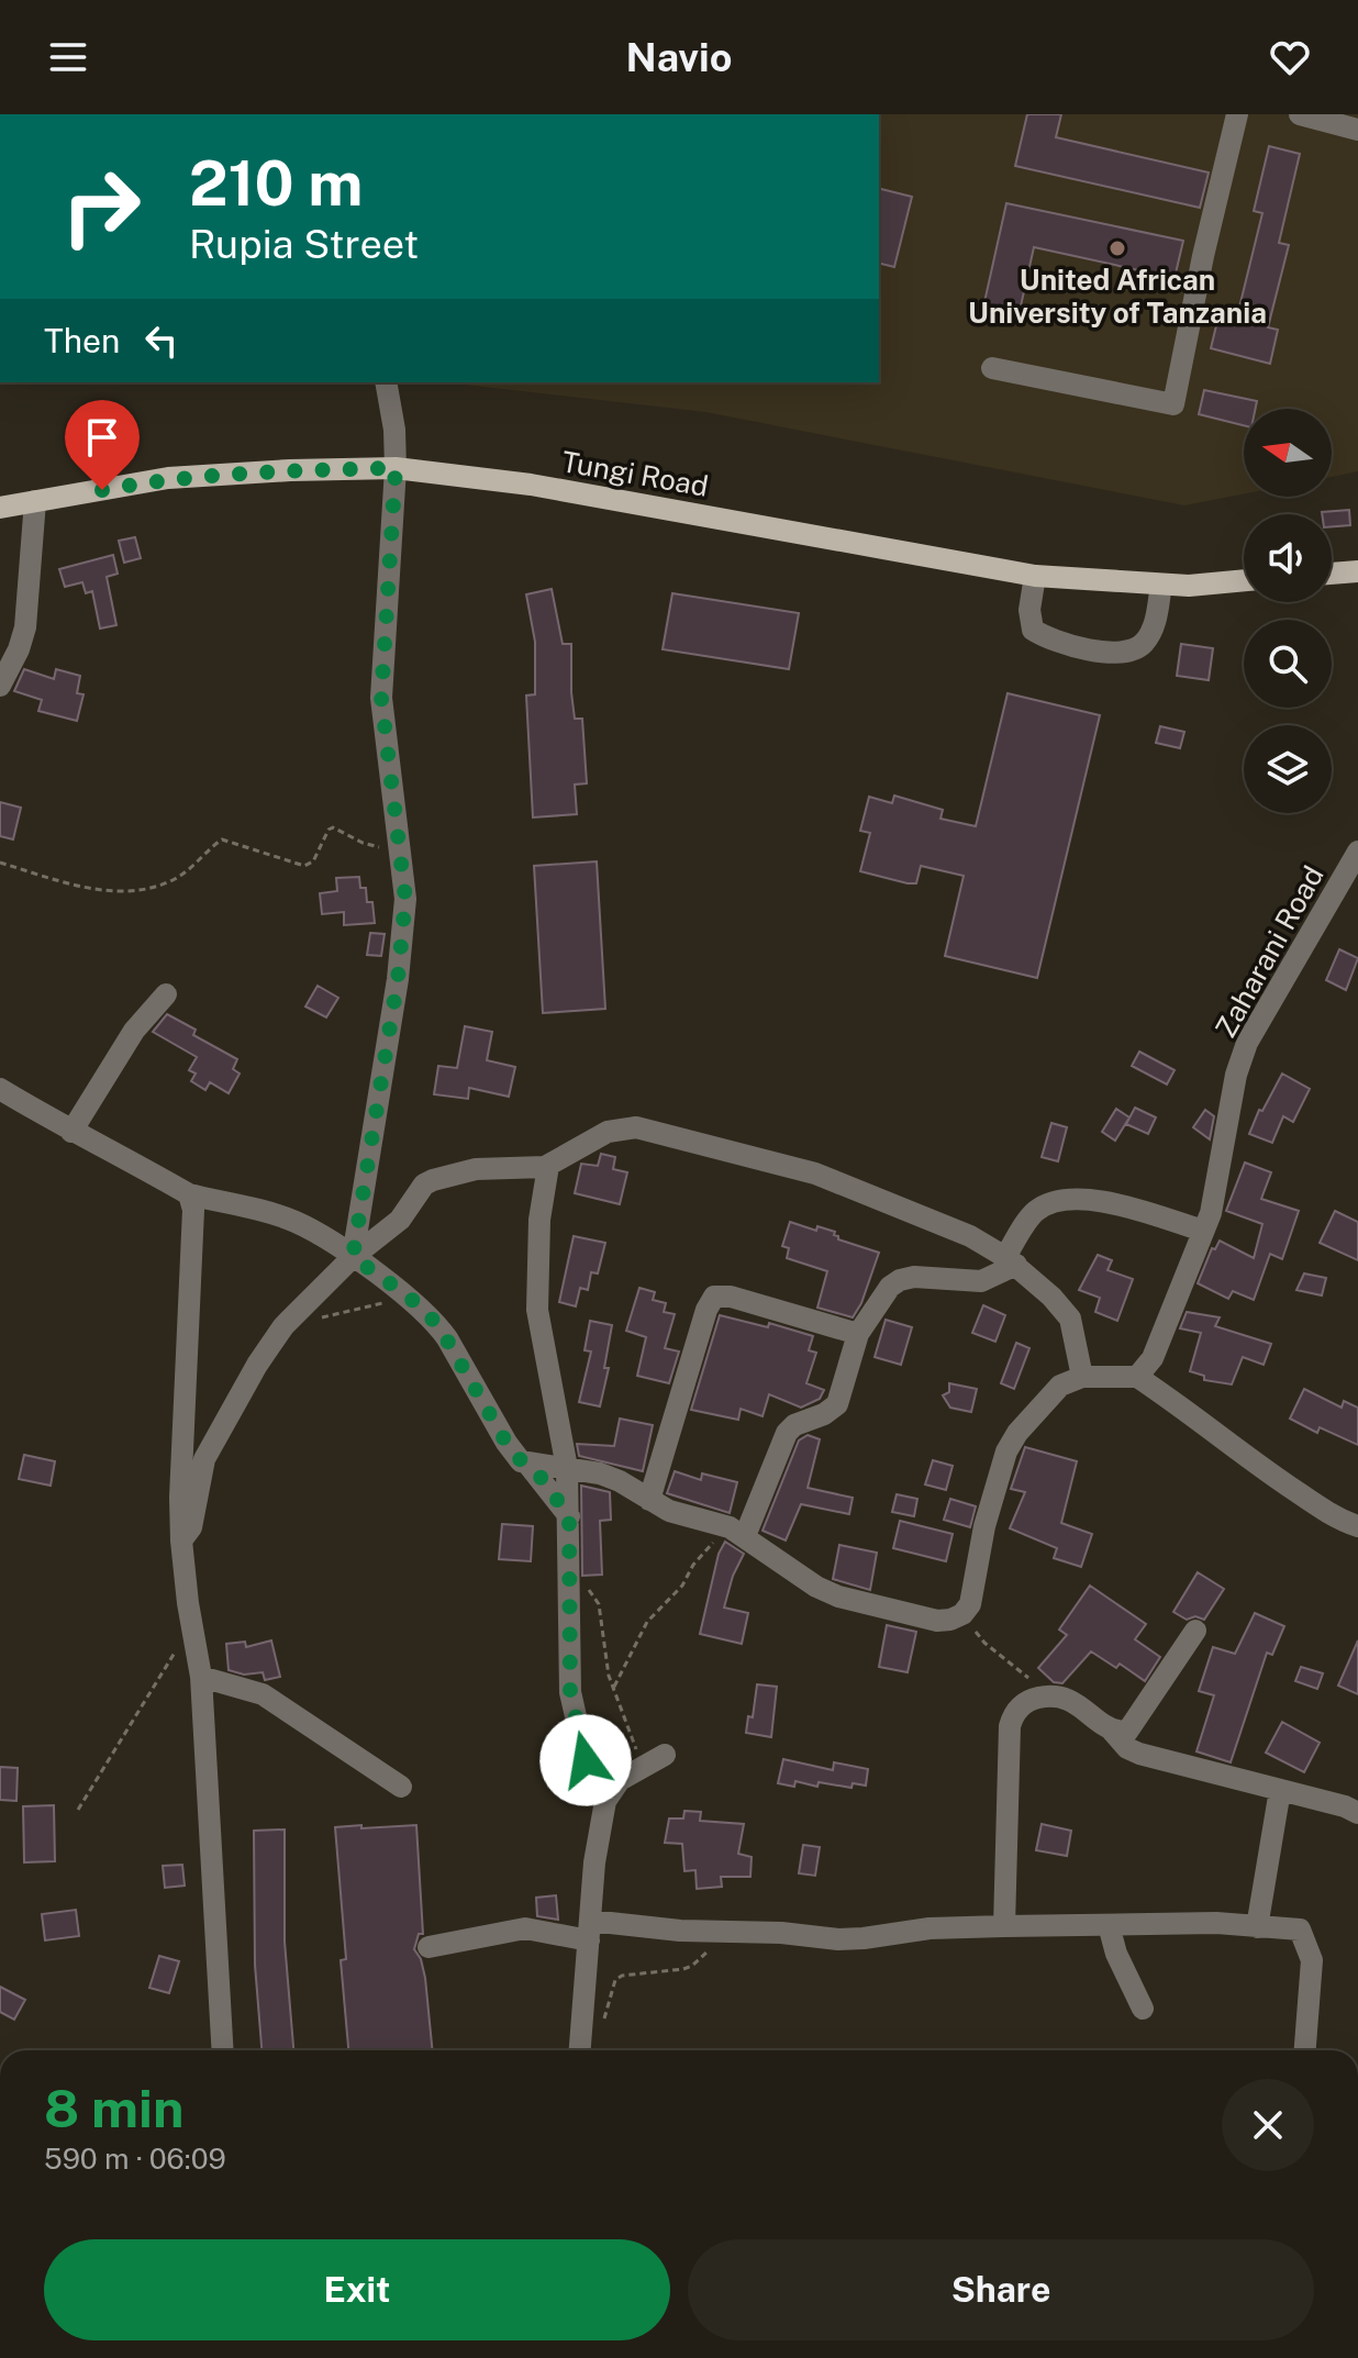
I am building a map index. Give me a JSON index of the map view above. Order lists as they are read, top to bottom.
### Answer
{
  "streets": {
    "main road": ["Tungi Road"],
    "street": ["Zaharani Road"]
  },
  "places": ["United African University of Tanzania"],
  "north": "left",
  "page": {
    "header": "Navio",
    "turn": ["210 m", "Rupia Street"],
    "then": "Then",
    "heading": ["8 min", "590 m · 06:09"],
    "buttons": ["Exit", "Share"]
  }
}
